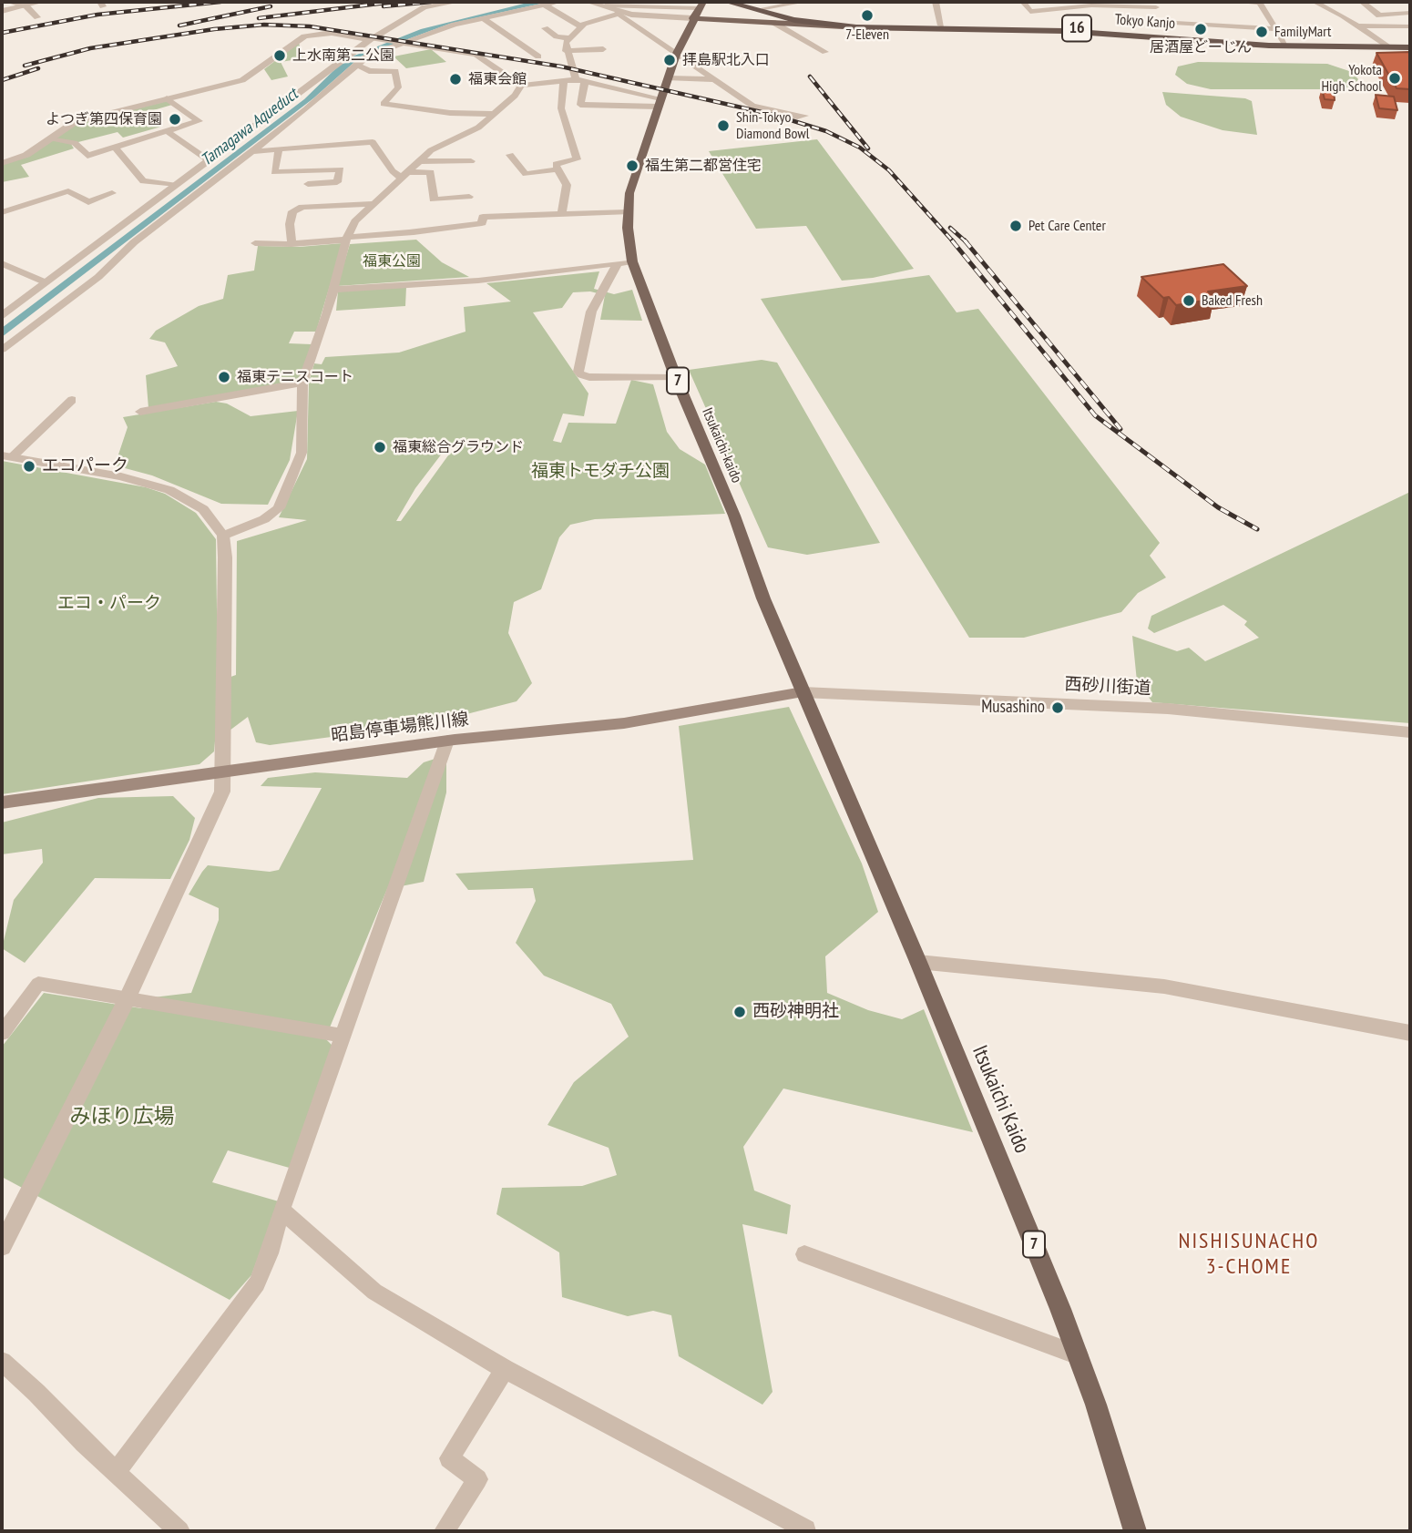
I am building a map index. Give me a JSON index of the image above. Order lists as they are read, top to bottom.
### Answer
{
  "streets": {
    "highway": ["Tokyo Kanjo", "16"],
    "main road": [
      "7",
      "Itsukaichi-kaido",
      "昭島停車場熊川線",
      "Itsukaichi Kaido"
    ],
    "street": ["西砂川街道"]
  },
  "crossings": [
    ["7", "Itsukaichi-kaido"],
    ["Itsukaichi-kaido", "西砂川街道"],
    ["Itsukaichi-kaido", "昭島停車場熊川線"],
    ["Itsukaichi-kaido", "Itsukaichi Kaido"],
    ["西砂川街道", "昭島停車場熊川線"],
    ["西砂川街道", "Itsukaichi Kaido"],
    ["昭島停車場熊川線", "Itsukaichi Kaido"]
  ],
  "districts": ["NISHISUNACHO 3-CHOME"],
  "water": ["Tamagawa Aqueduct"],
  "parks": [
    "福東公園",
    "福東トモダチ公園",
    "エコ・パーク",
    "みほり広場"
  ],
  "places": [
    "7-Eleven",
    "居酒屋どーじん",
    "FamilyMart",
    "上水南第二公園",
    "拝島駅北入口",
    "Yokota High School",
    "福東会館",
    "よつぎ第四保育園",
    "Shin-Tokyo Diamond Bowl",
    "福生第二都営住宅",
    "Pet Care Center",
    "Baked Fresh",
    "福東テニスコート",
    "福東総合グラウンド",
    "エコパーク",
    "Musashino",
    "西砂神明社"
  ]
}
